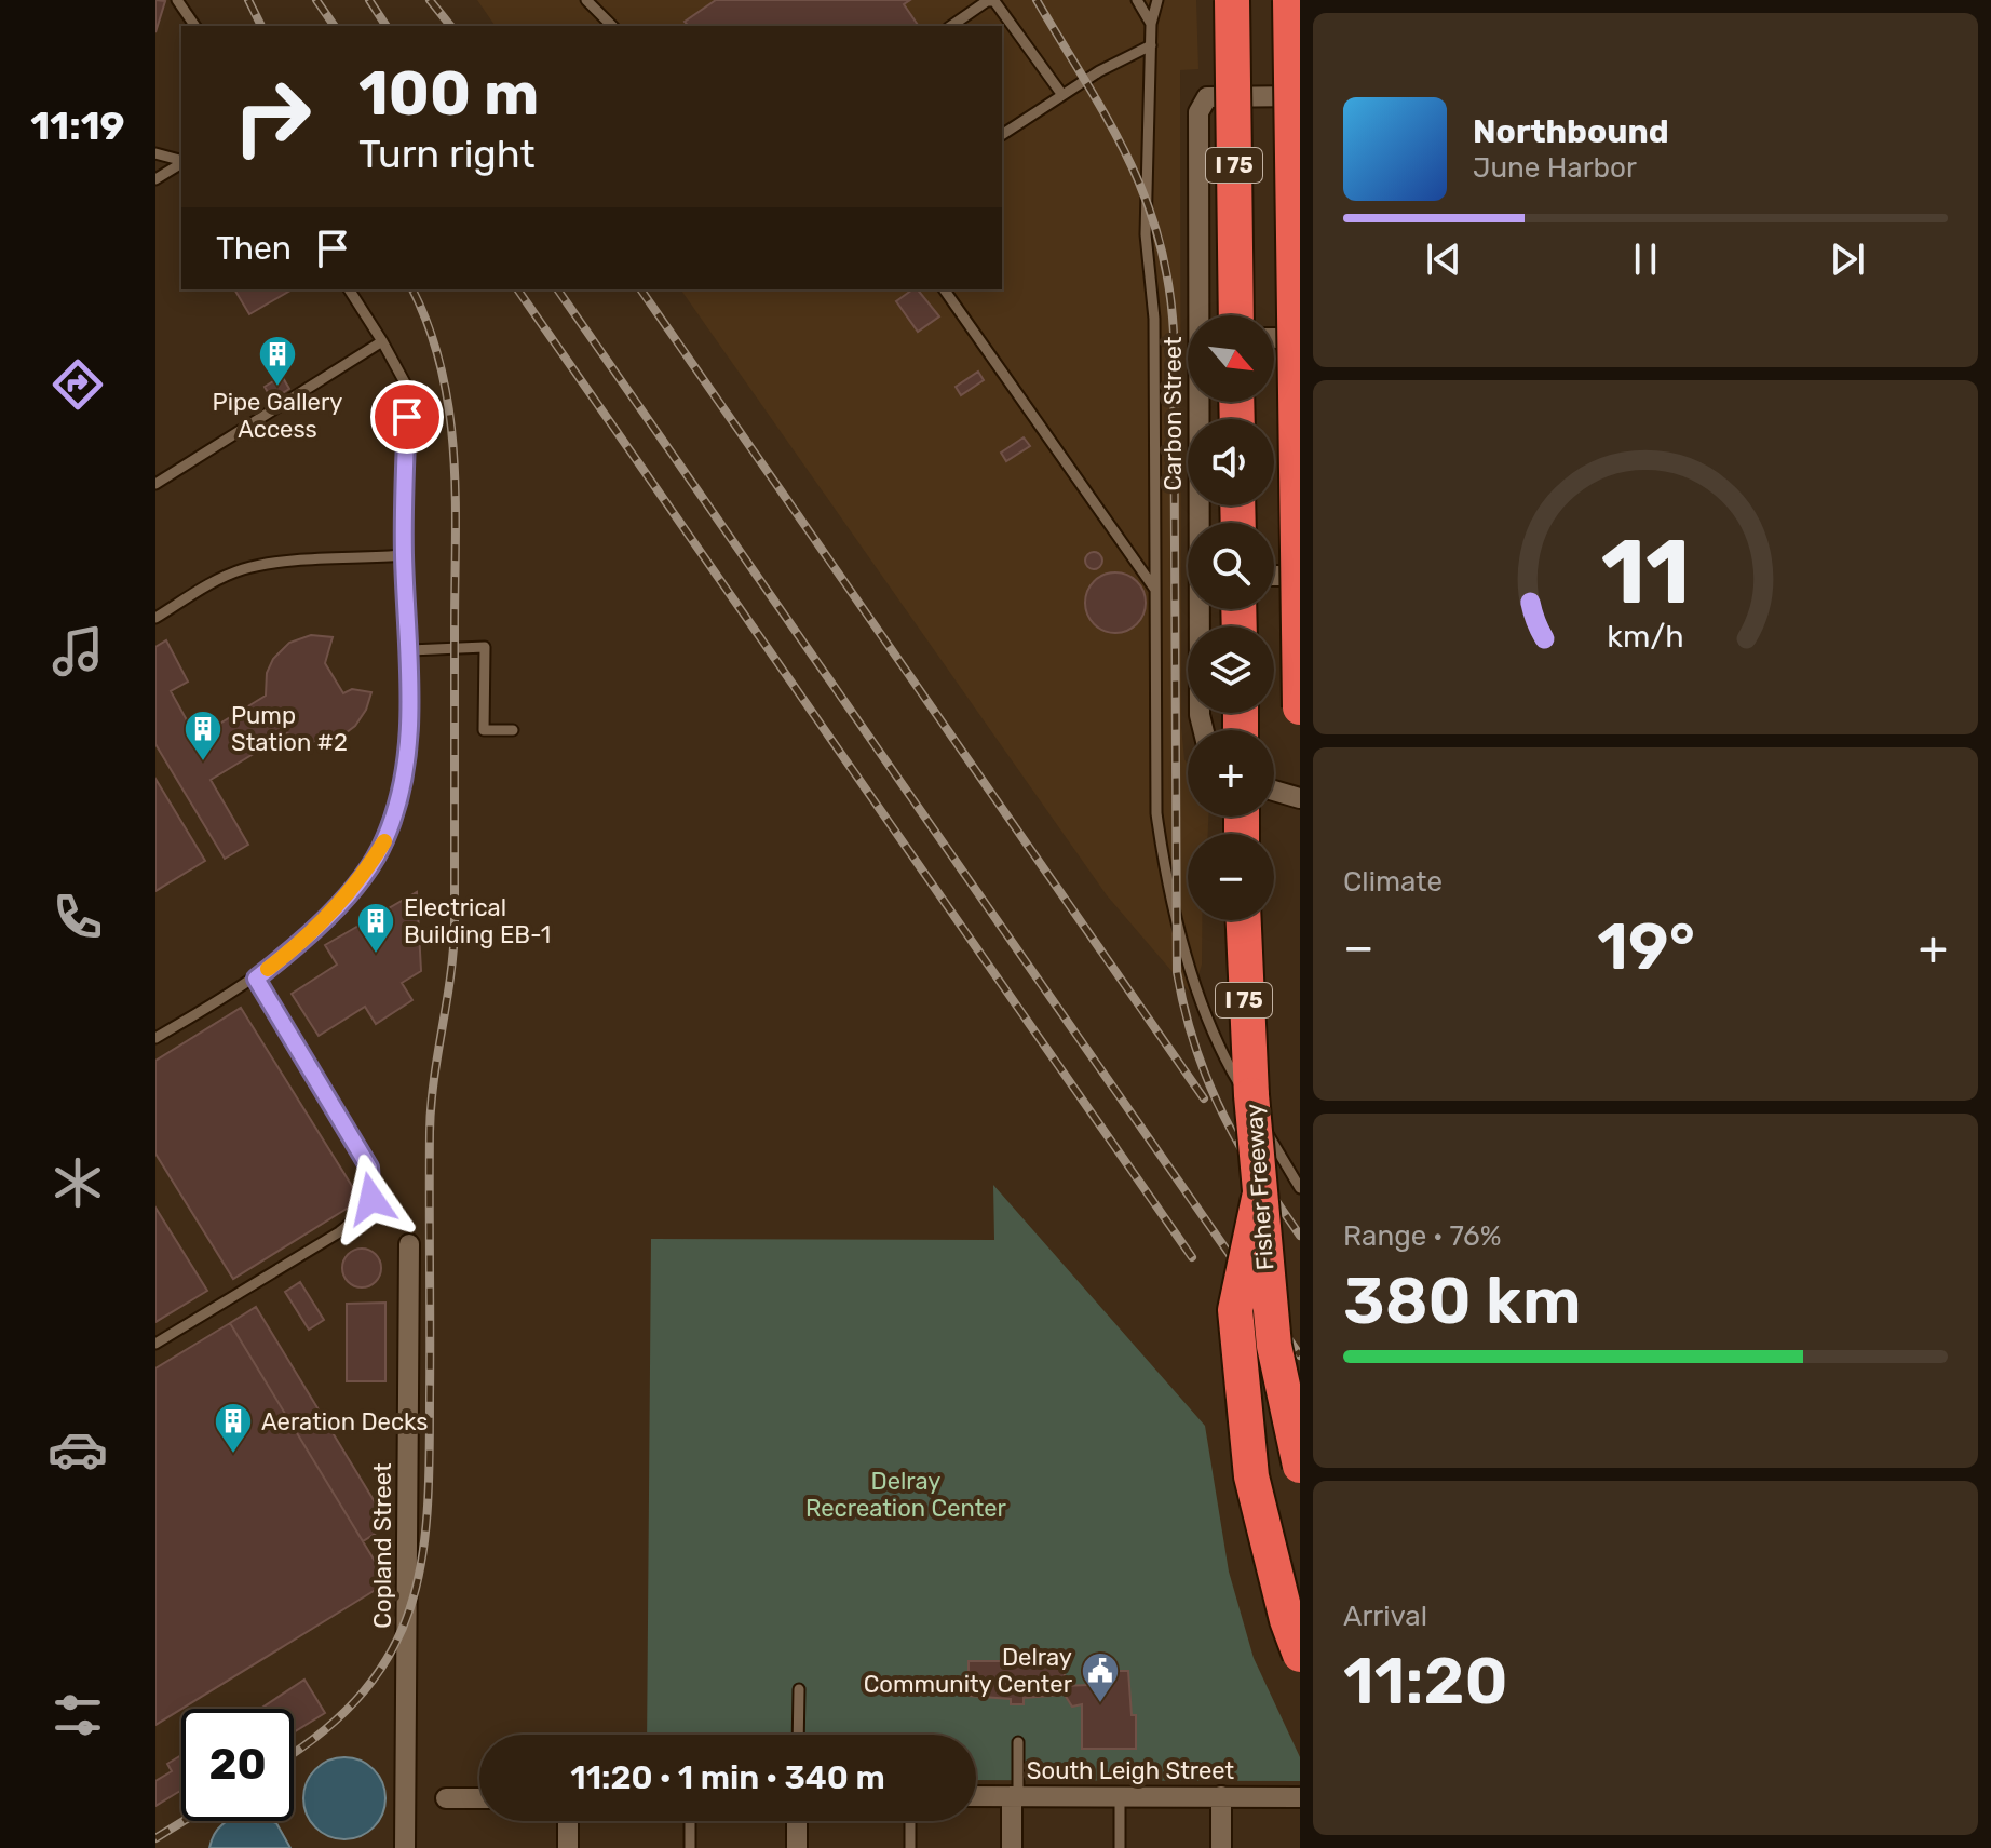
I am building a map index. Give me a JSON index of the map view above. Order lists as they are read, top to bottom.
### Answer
{
  "streets": {
    "highway": ["I 75", "Fisher Freeway"],
    "street": ["Carbon Street", "Copland Street", "South Leigh Street"]
  },
  "parks": ["Delray Recreation Center"],
  "places": {
    "building": [
      "Pipe Gallery Access",
      "Pump Station #2",
      "Electrical Building EB-1",
      "Aeration Decks"
    ],
    "public building": ["Delray Community Center"]
  },
  "north": "bottom right",
  "page": {
    "tabs": "11:19",
    "turn": ["100 m", "Turn right"],
    "song": ["Northbound", "June Harbor"],
    "then": "Then",
    "map_buttons": ["+", "−"],
    "tile": [
      "Climate",
      ["Range · 76%", "380 km"],
      ["Arrival", "11:20"]
    ],
    "heat": ["−", "19°", "+"],
    "limit": "20",
    "trip": "11:20 · 1 min · 340 m",
    "gauge": ["11", "km/h"]
  }
}
